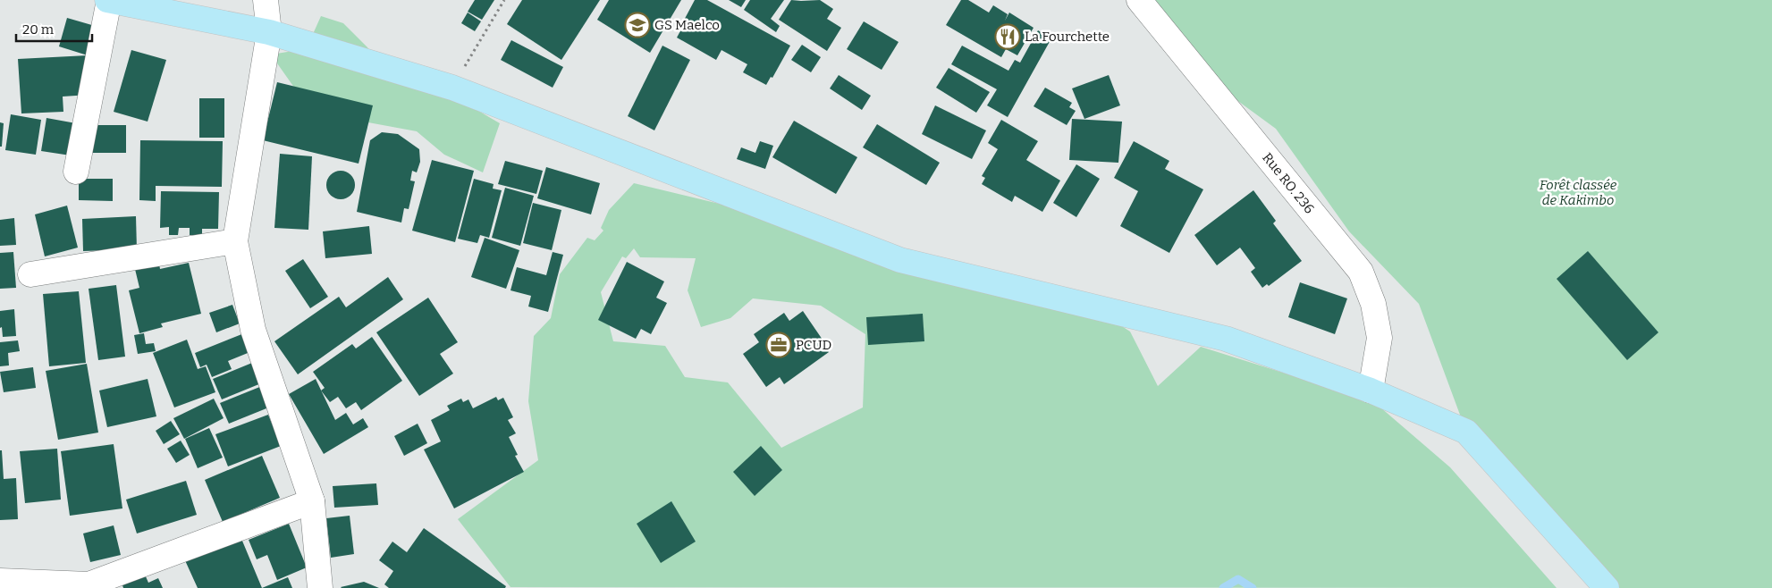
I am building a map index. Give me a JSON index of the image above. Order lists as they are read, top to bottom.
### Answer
{
  "streets": {
    "street": ["Rue RO. 236"]
  },
  "parks": ["Forêt classée de Kakimbo"],
  "places": {
    "school or university": ["GS Maelco"],
    "restaurant": ["La Fourchette"],
    "office": ["PCUD"]
  },
  "scale_bar": "20 m"
}
